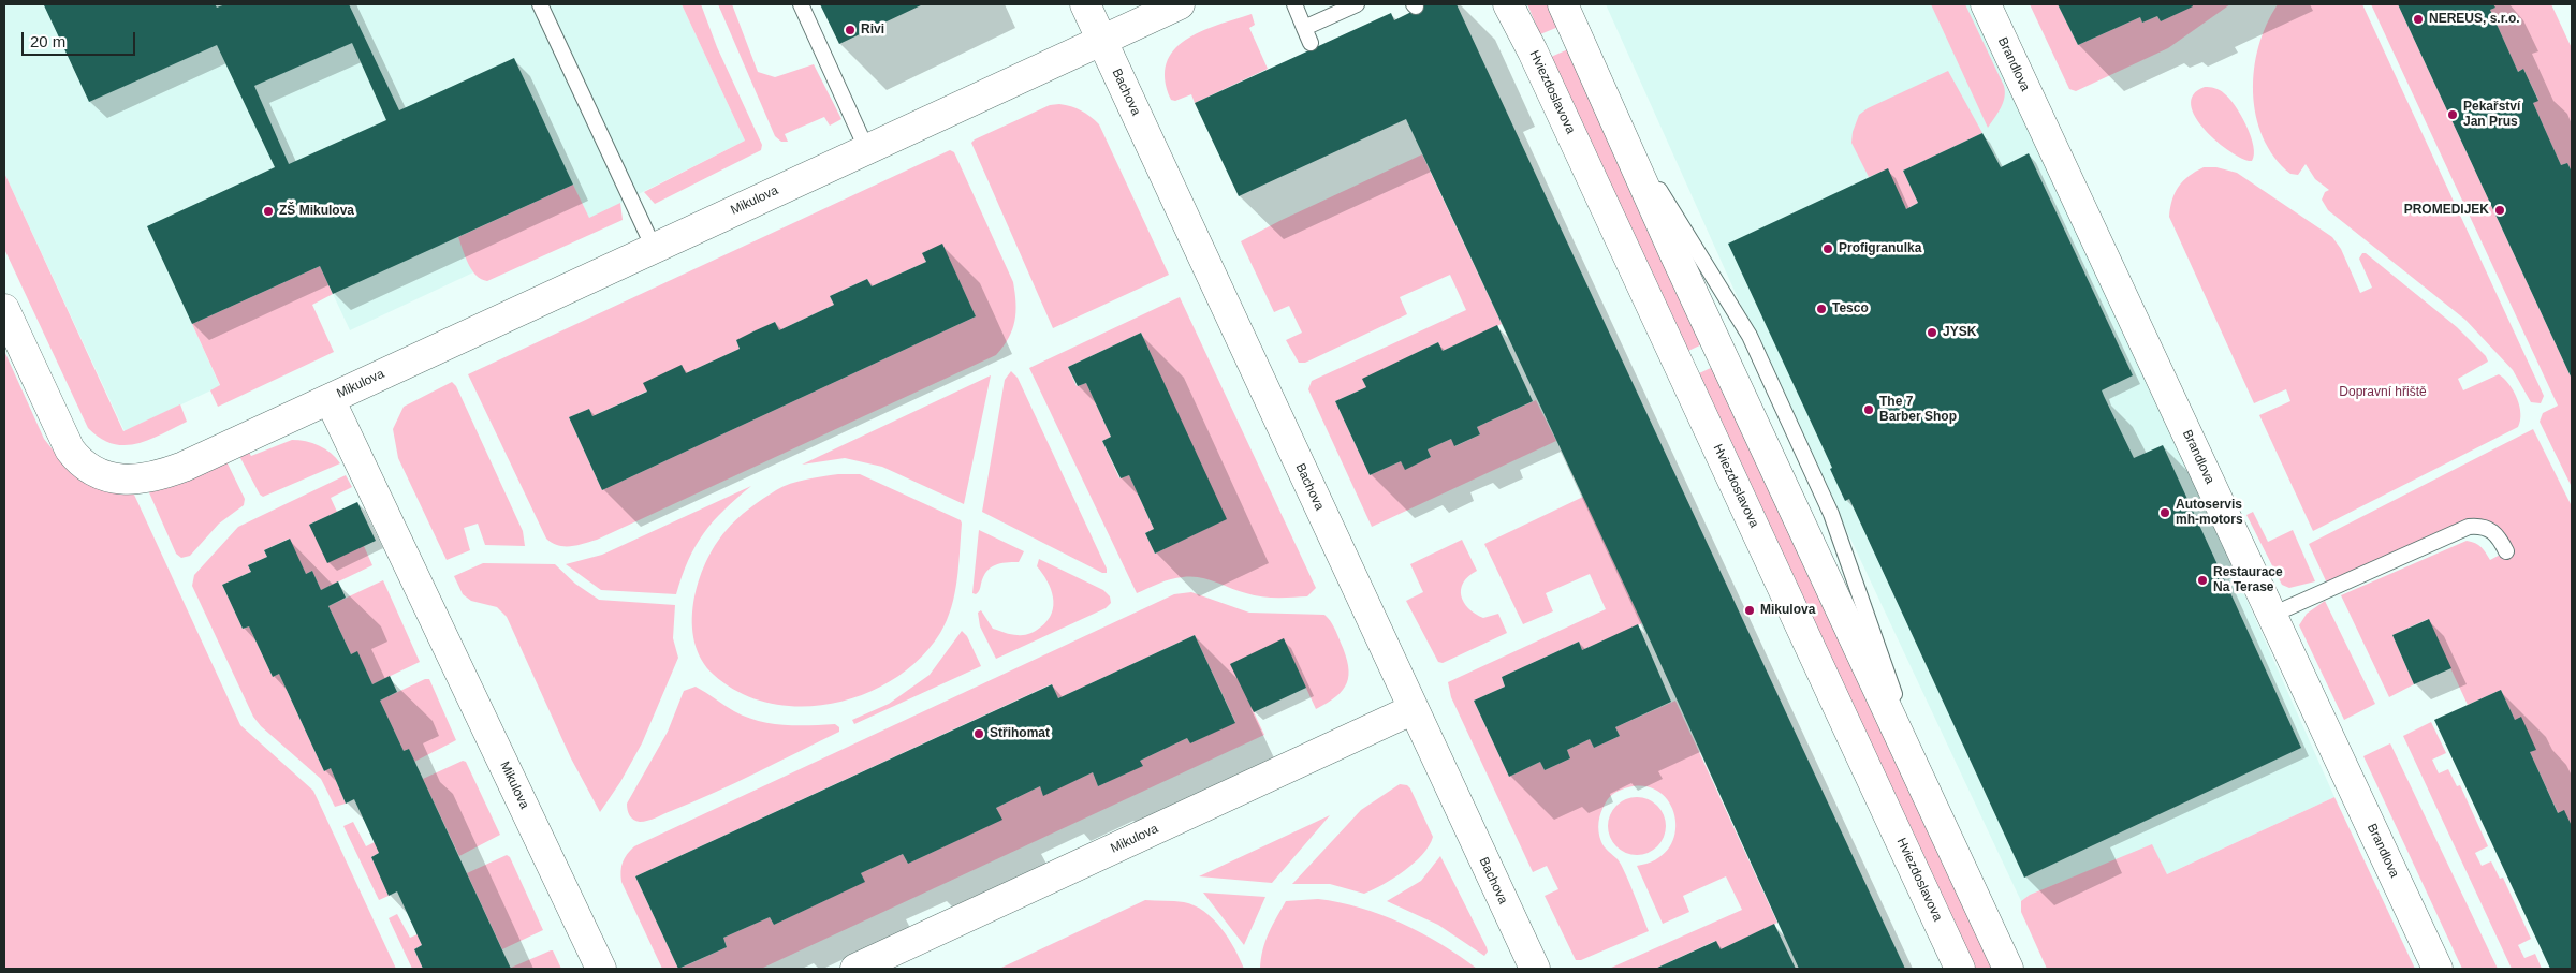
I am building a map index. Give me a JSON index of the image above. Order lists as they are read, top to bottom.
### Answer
{
  "streets": {
    "street": [
      "Brandlova",
      "Bachova",
      "Hviezdoslavova",
      "Mikulova"
    ]
  },
  "crossings": [
    ["Bachova", "Mikulova"]
  ],
  "parks": ["Dopravní hřiště"],
  "places": [
    "NEREUS, s.r.o.",
    "Rivi",
    "Pekařství Jan Prus",
    "PROMEDIJEK",
    "ZŠ Mikulova",
    "Profigranulka",
    "Tesco",
    "JYSK",
    "The 7 Barber Shop",
    "Autoservis mh-motors",
    "Restaurace Na Terase",
    "Mikulova",
    "Střihomat"
  ],
  "scale_bar": "20 m"
}
